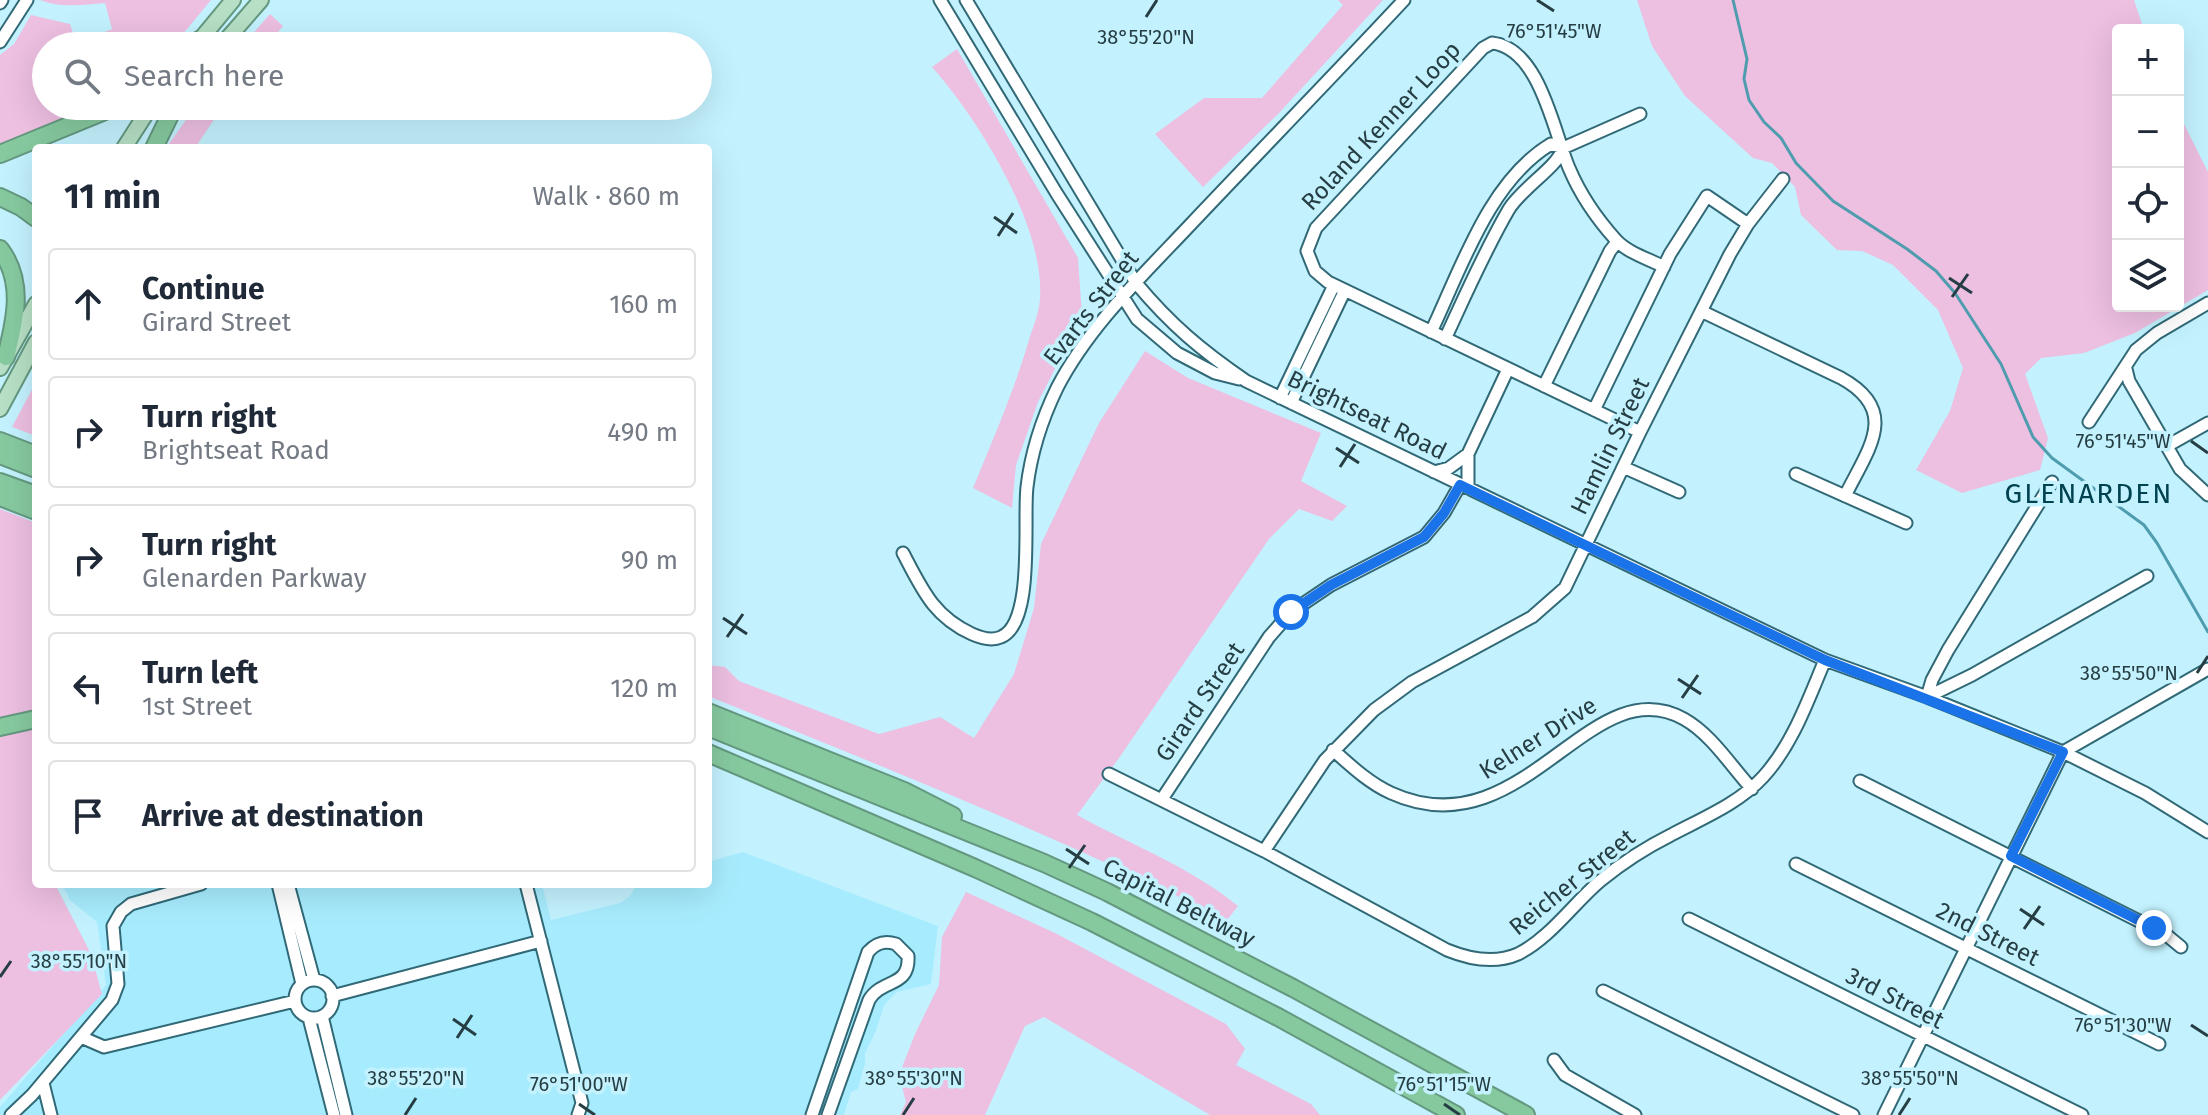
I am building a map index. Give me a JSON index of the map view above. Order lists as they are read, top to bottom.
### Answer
{
  "streets": {
    "highway": ["Capital Beltway"],
    "street": [
      "Roland Kenner Loop",
      "Evarts Street",
      "Brightseat Road",
      "Hamlin Street",
      "Girard Street",
      "Kelner Drive",
      "Reicher Street",
      "2nd Street",
      "3rd Street"
    ]
  },
  "crossings": [
    ["Roland Kenner Loop", "Hamlin Street"],
    ["Evarts Street", "Brightseat Road"],
    ["Brightseat Road", "Hamlin Street"],
    ["Brightseat Road", "Girard Street"],
    ["Brightseat Road", "Reicher Street"],
    ["Hamlin Street", "Kelner Drive"],
    ["Hamlin Street", "Reicher Street"],
    ["Girard Street", "Reicher Street"],
    ["Kelner Drive", "Reicher Street"]
  ],
  "districts": ["GLENARDEN"],
  "page": {
    "map_buttons": ["+", "−"],
    "search": "Search here",
    "heading": ["11 min", "Walk · 860 m"],
    "list": [
      ["Continue", "Girard Street", "160 m"],
      ["Turn right", "Brightseat Road", "490 m"],
      ["Turn right", "Glenarden Parkway", "90 m"],
      ["Turn left", "1st Street", "120 m"],
      "Arrive at destination"
    ]
  },
  "coordinates": [
    "76°51'45\"W",
    "38°55'20\"N",
    "38°55'50\"N",
    "38°55'10\"N",
    "76°51'30\"W",
    "38°55'30\"N",
    "76°51'00\"W",
    "76°51'15\"W"
  ]
}
